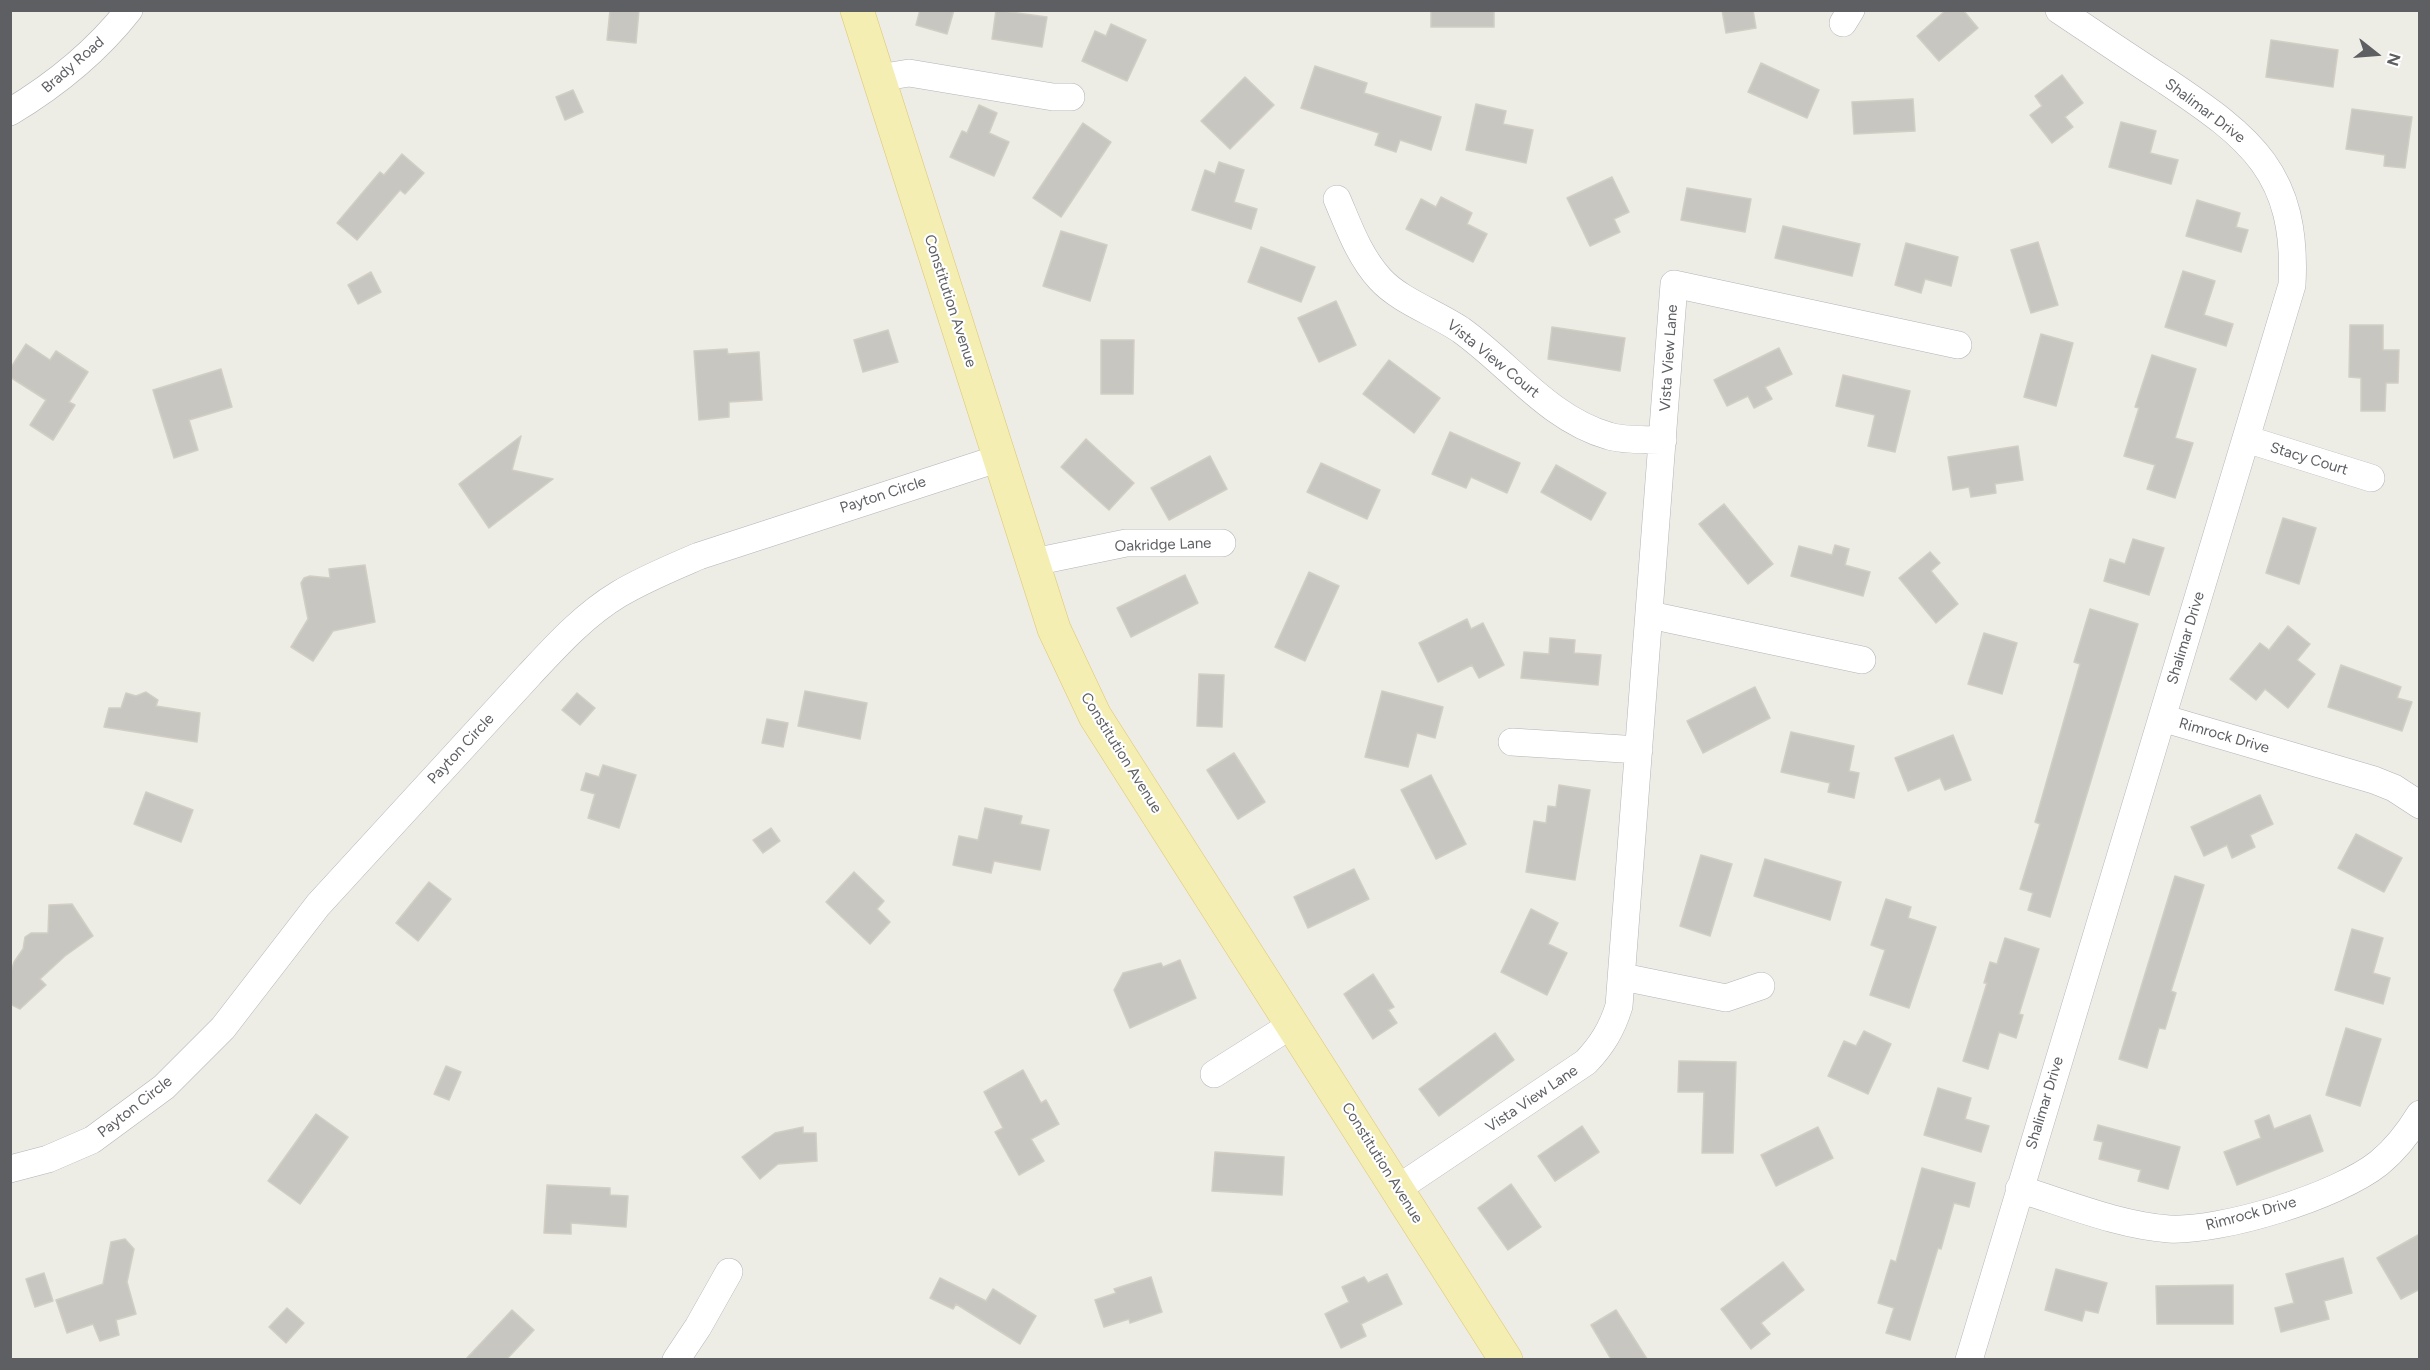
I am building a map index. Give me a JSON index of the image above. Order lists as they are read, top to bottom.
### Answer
{
  "streets": {
    "main road": ["Constitution Avenue"],
    "street": [
      "Brady Road",
      "Shalimar Drive",
      "Vista View Lane",
      "Vista View Court",
      "Stacy Court",
      "Payton Circle",
      "Oakridge Lane",
      "Rimrock Drive"
    ]
  },
  "crossings": [
    ["Shalimar Drive", "Stacy Court"],
    ["Shalimar Drive", "Rimrock Drive"],
    ["Constitution Avenue", "Vista View Lane"],
    ["Constitution Avenue", "Payton Circle"],
    ["Constitution Avenue", "Oakridge Lane"],
    ["Vista View Lane", "Vista View Court"]
  ],
  "north": "right"
}
